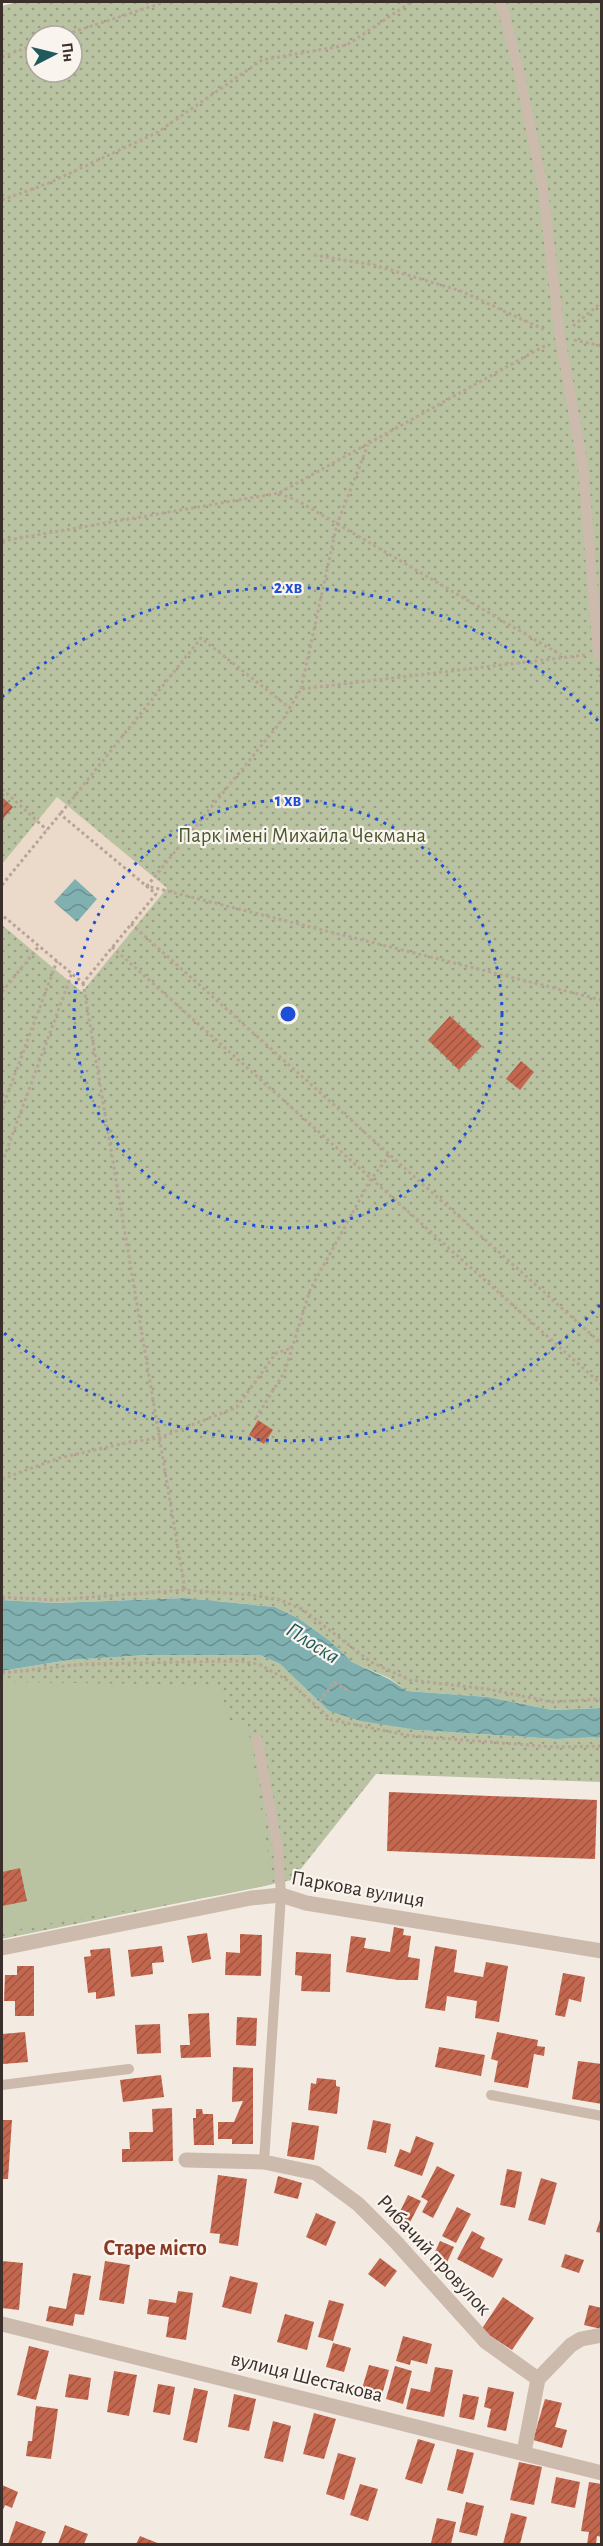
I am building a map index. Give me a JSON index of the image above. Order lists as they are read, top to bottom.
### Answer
{
  "streets": {
    "street": ["Паркова вулиця", "Рибачий провулок", "вулиця Шестакова"]
  },
  "districts": ["Старе місто"],
  "water": ["Плоска"],
  "parks": ["Парк імені Михайла Чекмана"],
  "north": "right",
  "rings": ["2 хв", "1 хв"]
}
